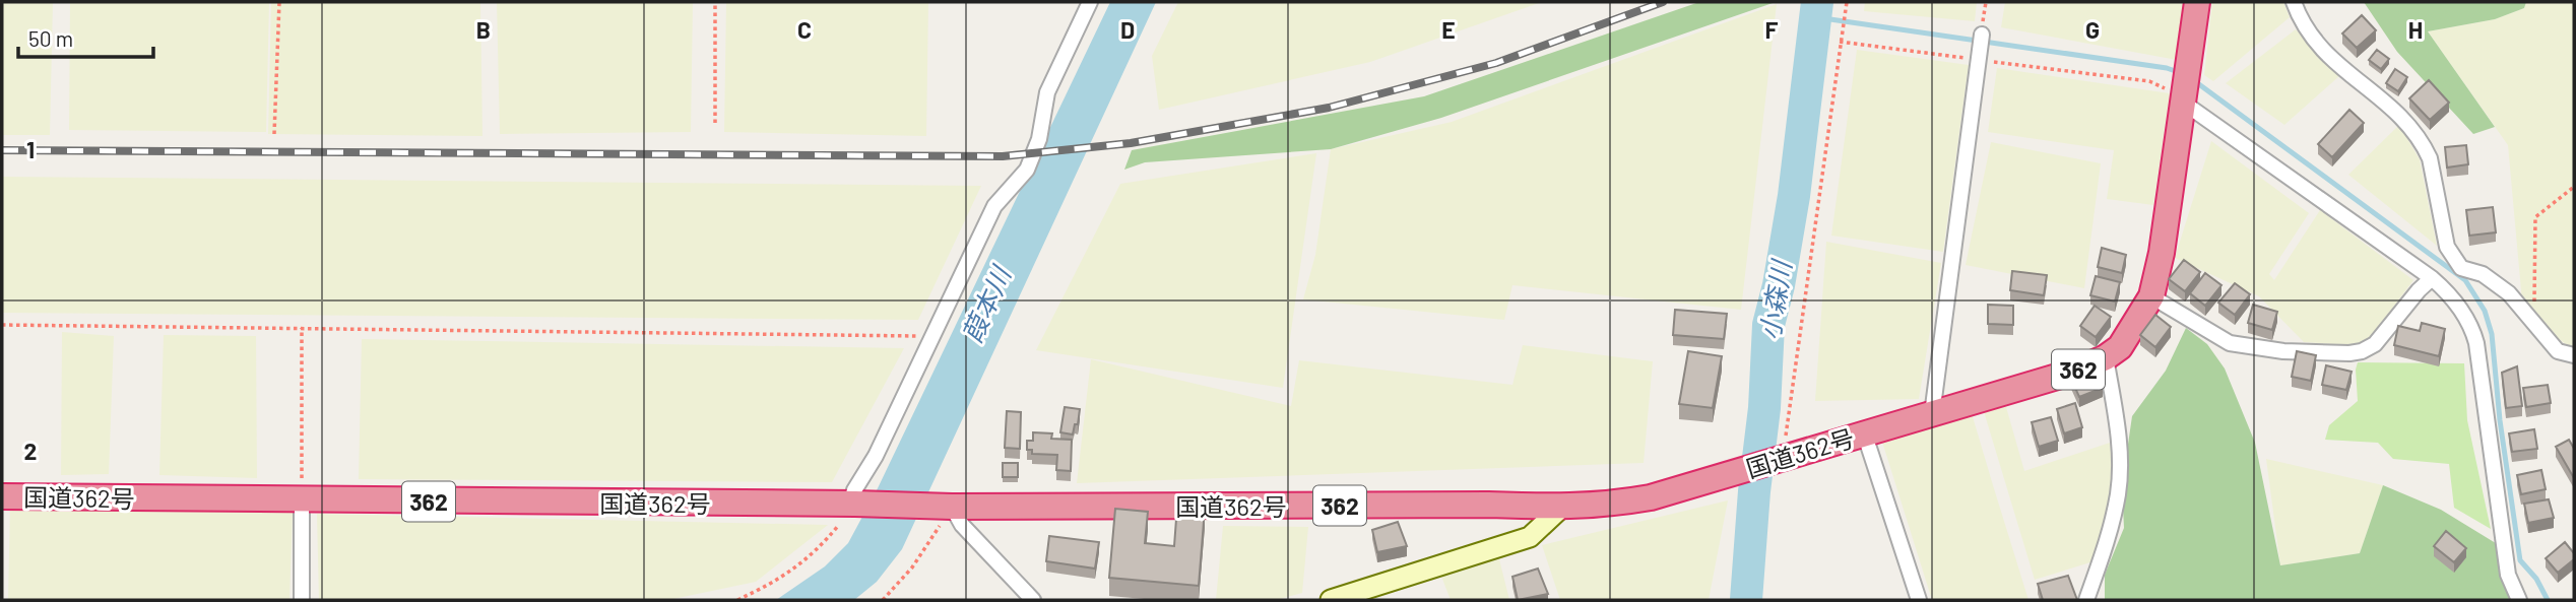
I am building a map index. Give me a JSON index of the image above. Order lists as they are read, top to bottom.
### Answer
{
  "streets": {
    "highway": ["362", "国道362号"]
  },
  "water": ["小森川", "葭本川"],
  "scale_bar": "50 m",
  "grid": {
    "columns": [
      "B",
      "C",
      "D",
      "E",
      "F",
      "G",
      "H"
    ],
    "rows": ["1", "2"]
  }
}
